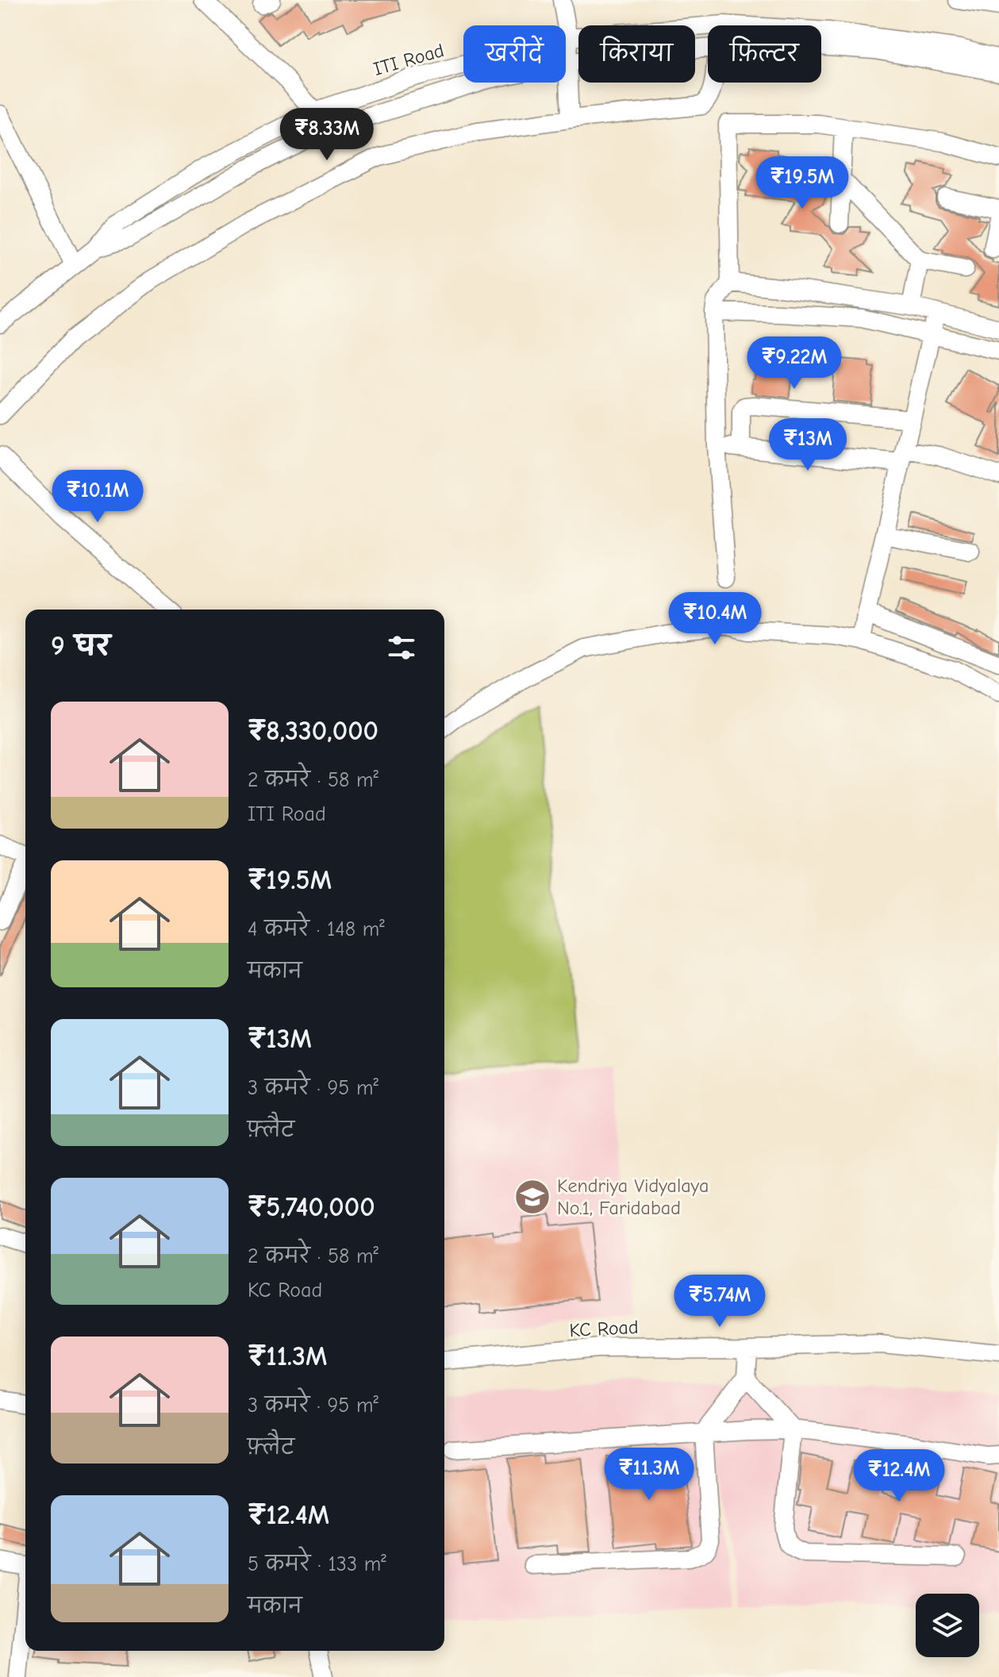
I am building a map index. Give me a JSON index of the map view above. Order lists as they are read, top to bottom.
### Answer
{
  "streets": {
    "street": ["ITI Road", "KC Road"]
  },
  "places": {
    "school or university": ["Kendriya Vidyalaya No.1, Faridabad"]
  },
  "page": {
    "chip": ["खरीदें", "किराया", "फ़िल्टर"],
    "price": [
      "₹8.33M",
      "₹19.5M",
      "₹9.22M",
      "₹13M",
      "₹10.1M",
      "₹10.4M",
      "₹5.74M",
      "₹11.3M",
      "₹12.4M"
    ],
    "heading": "9 घर",
    "list": [
      {
        "name": "₹8,330,000",
        "note": "2 कमरे · 58 m² · ITI Road"
      },
      {
        "name": "₹19.5M",
        "note": "4 कमरे · 148 m² · मकान"
      },
      {
        "name": "₹13M",
        "note": "3 कमरे · 95 m² · फ़्लैट"
      },
      {
        "name": "₹5,740,000",
        "note": "2 कमरे · 58 m² · KC Road"
      },
      {
        "name": "₹11.3M",
        "note": "3 कमरे · 95 m² · फ़्लैट"
      },
      {
        "name": "₹12.4M",
        "note": "5 कमरे · 133 m² · मकान"
      }
    ]
  }
}
